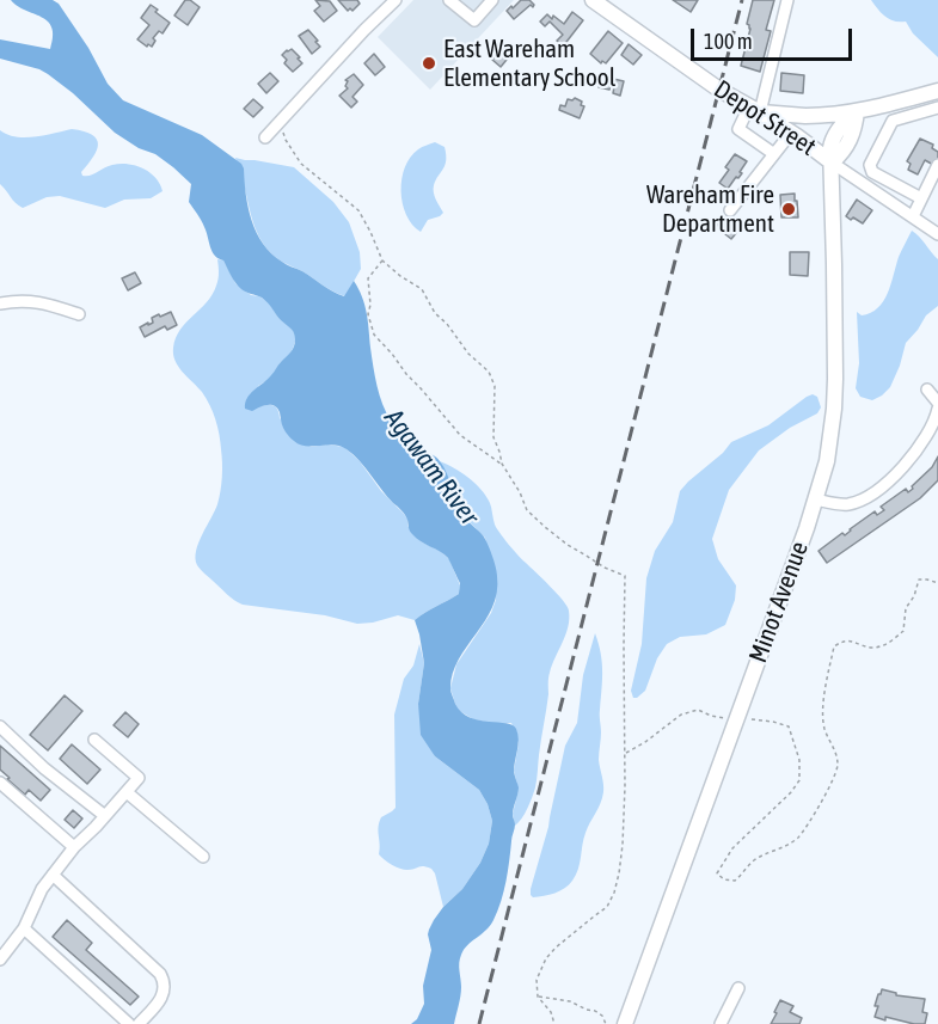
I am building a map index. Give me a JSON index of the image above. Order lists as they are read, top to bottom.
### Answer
{
  "streets": {
    "main road": ["Depot Street", "Minot Avenue"]
  },
  "crossings": [
    ["Depot Street", "Minot Avenue"]
  ],
  "water": ["Agawam River"],
  "places": ["East Wareham Elementary School", "Wareham Fire Department"],
  "scale_bar": "100 m"
}
